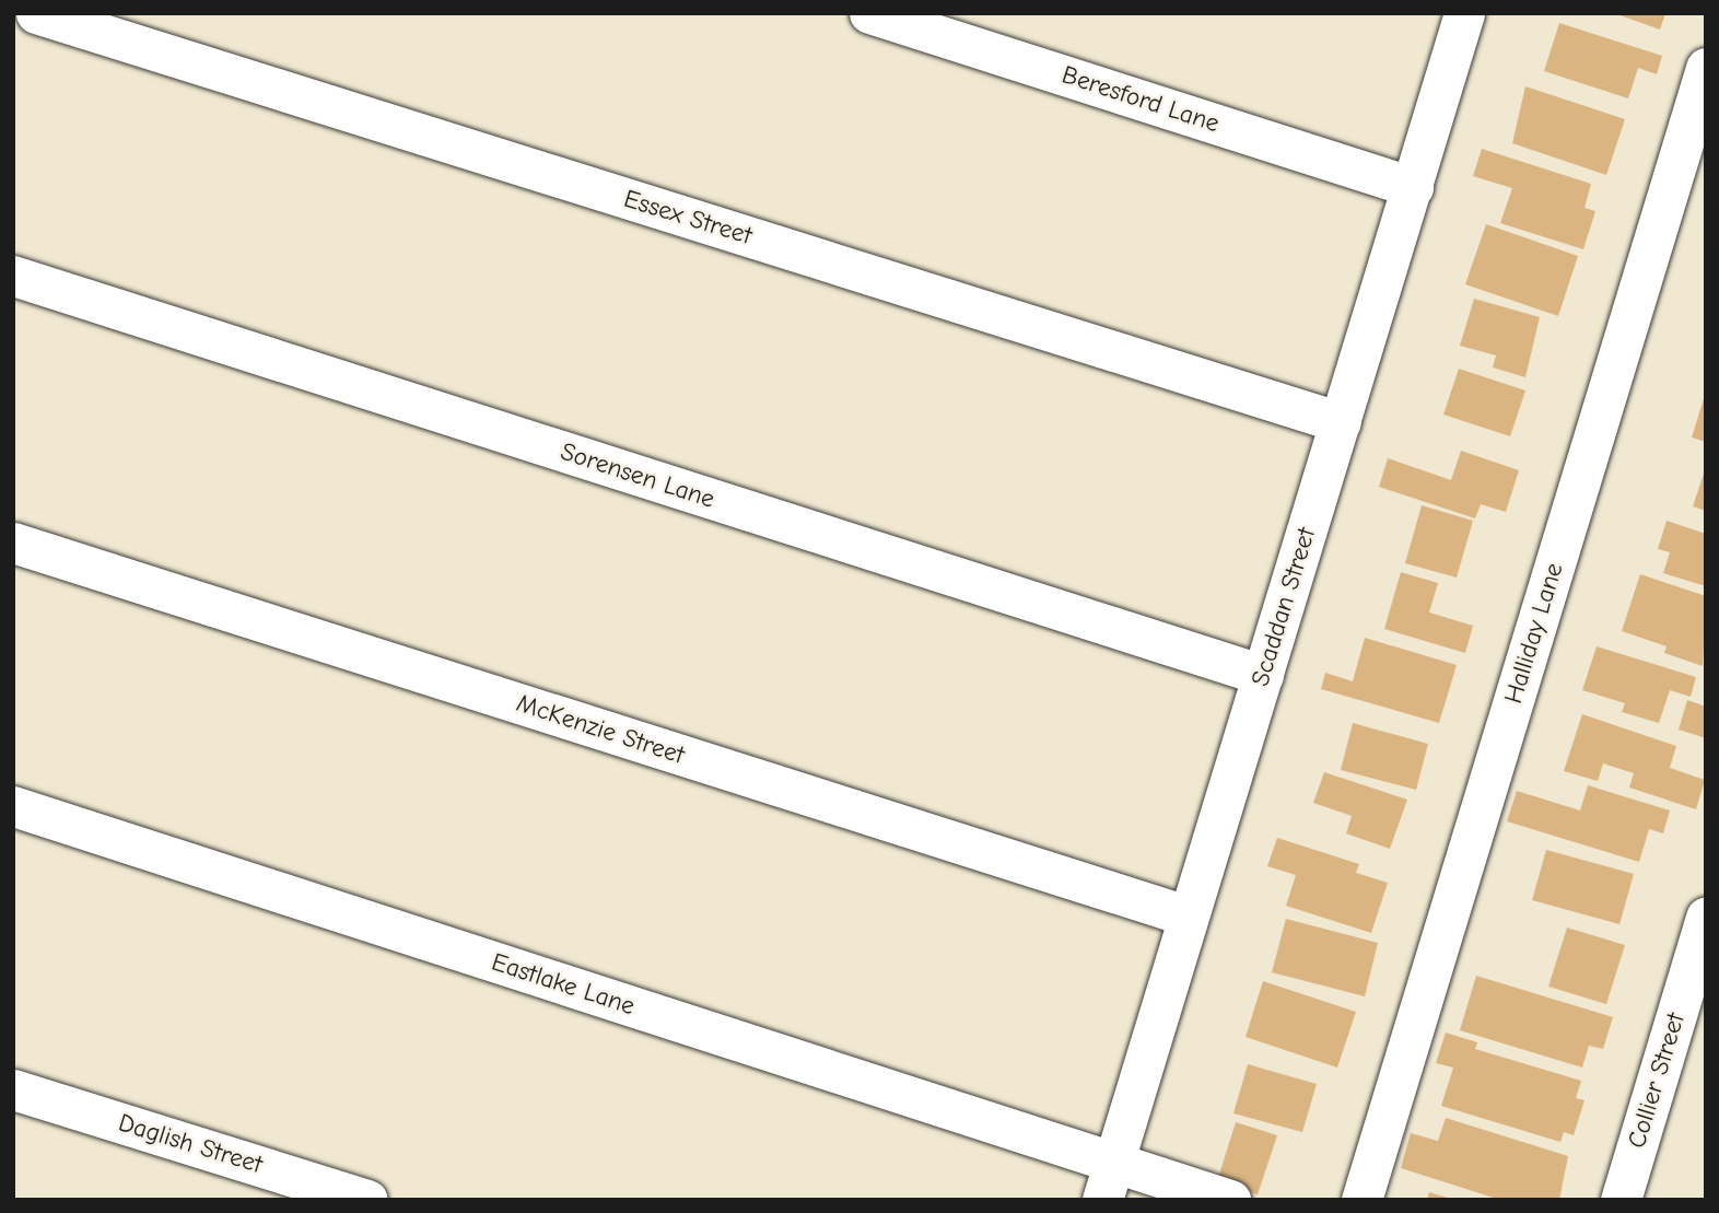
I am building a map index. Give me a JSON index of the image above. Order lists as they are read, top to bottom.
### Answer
{
  "streets": {
    "street": [
      "Beresford Lane",
      "Essex Street",
      "Sorensen Lane",
      "Scaddan Street",
      "Halliday Lane",
      "McKenzie Street",
      "Eastlake Lane",
      "Collier Street",
      "Daglish Street"
    ]
  },
  "crossings": [
    ["Beresford Lane", "Scaddan Street"],
    ["Essex Street", "Scaddan Street"],
    ["Sorensen Lane", "Scaddan Street"],
    ["Scaddan Street", "McKenzie Street"],
    ["Scaddan Street", "Eastlake Lane"]
  ]
}
